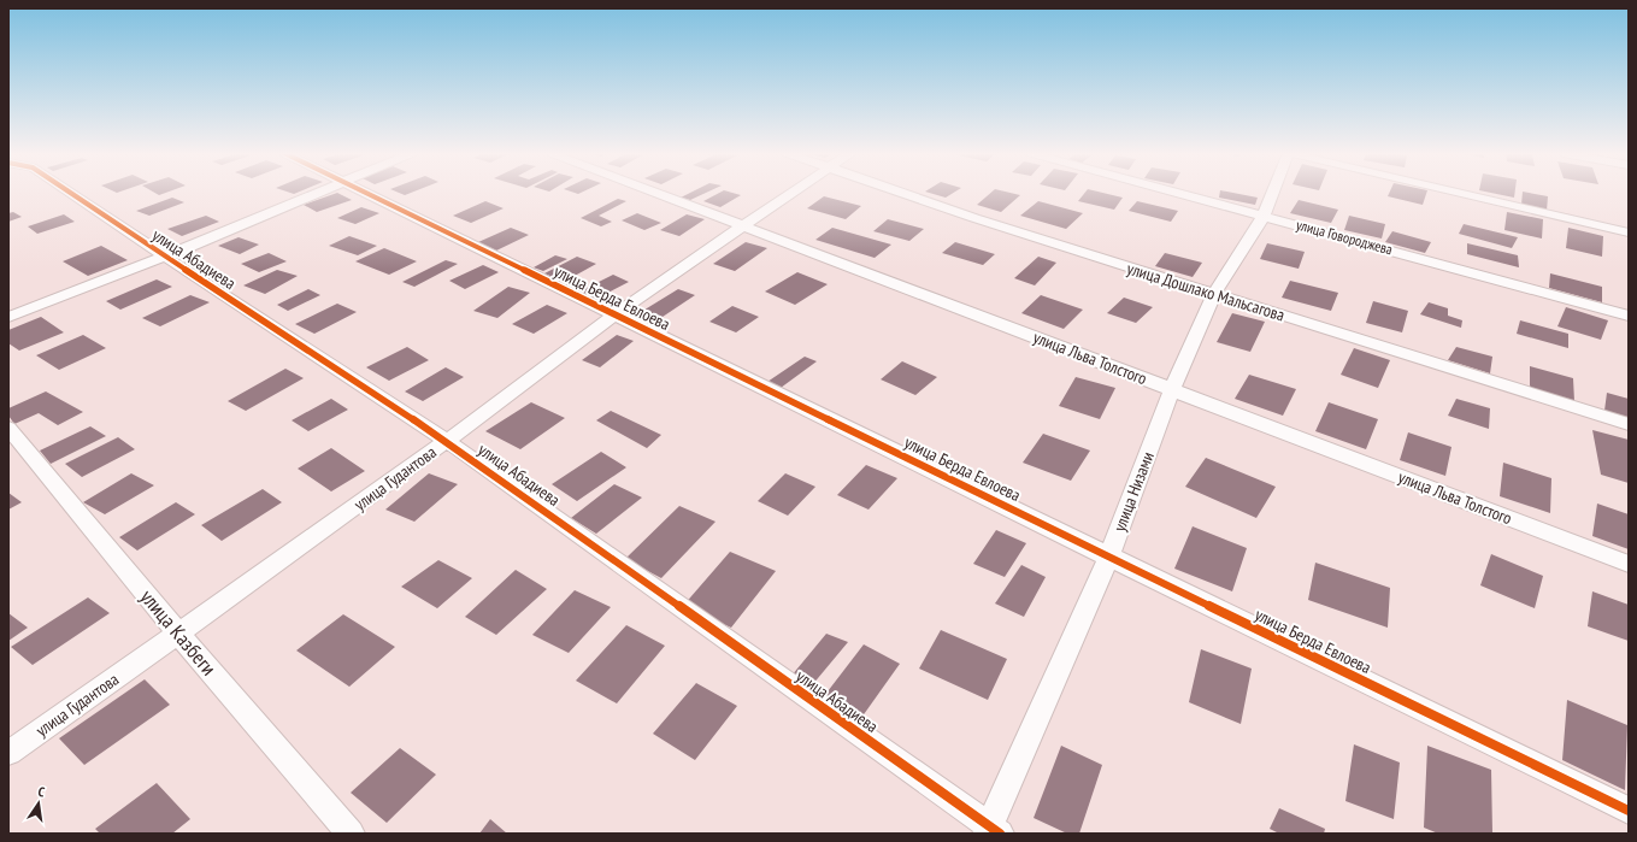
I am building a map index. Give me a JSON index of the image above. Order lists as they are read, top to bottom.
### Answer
{
  "streets": {
    "street": [
      "улица Говороджева",
      "улица Абадиева",
      "улица Дошлако Мальсагова",
      "улица Берда Евлоева",
      "улица Льва Толстого",
      "улица Гудантова",
      "улица Низами",
      "улица Казбеги"
    ]
  },
  "crossings": [
    ["улица Говороджева", "улица Низами"],
    ["улица Абадиева", "улица Гудантова"],
    ["улица Абадиева", "улица Низами"],
    ["улица Дошлако Мальсагова", "улица Низами"],
    ["улица Берда Евлоева", "улица Гудантова"],
    ["улица Берда Евлоева", "улица Низами"],
    ["улица Льва Толстого", "улица Гудантова"],
    ["улица Льва Толстого", "улица Низами"],
    ["улица Гудантова", "улица Казбеги"]
  ],
  "north": "top"
}
